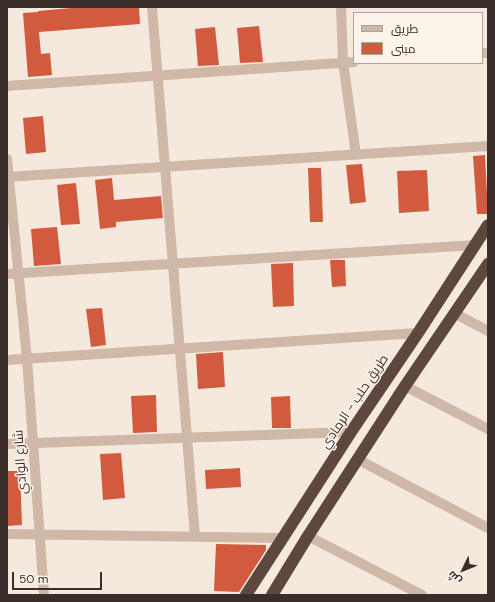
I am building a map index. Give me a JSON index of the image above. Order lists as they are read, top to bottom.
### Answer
{
  "streets": {
    "highway": ["طريق حلب - الرمادي"],
    "street": ["شارع الوادي"]
  },
  "legend": ["طريق", "مبنى"],
  "scale_bar": "50 m",
  "north": "bottom left"
}
